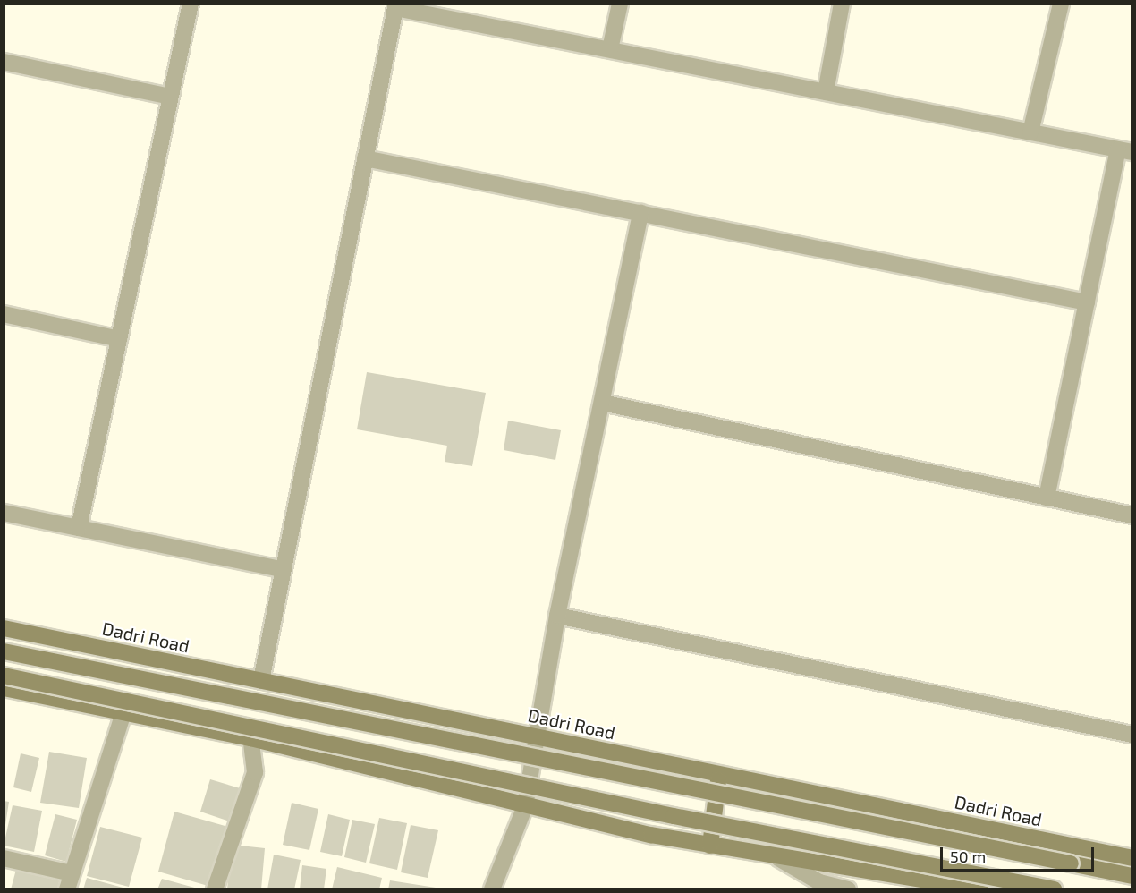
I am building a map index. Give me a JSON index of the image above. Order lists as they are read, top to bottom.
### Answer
{
  "streets": {
    "street": ["Dadri Road"]
  },
  "scale_bar": "50 m"
}
